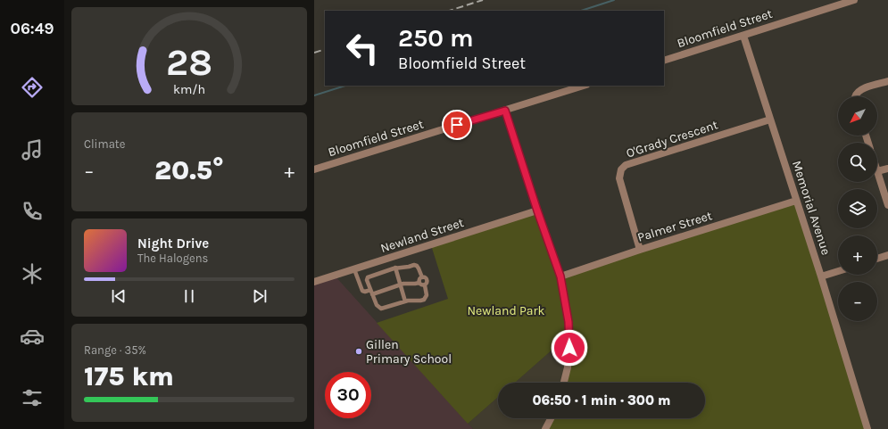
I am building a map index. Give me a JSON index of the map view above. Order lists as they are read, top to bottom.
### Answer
{
  "streets": {
    "street": [
      "Bloomfield Street",
      "O'Grady Crescent",
      "Memorial Avenue",
      "Palmer Street",
      "Newland Street"
    ]
  },
  "crossings": [
    ["Bloomfield Street", "Memorial Avenue"],
    ["O'Grady Crescent", "Memorial Avenue"],
    ["O'Grady Crescent", "Palmer Street"],
    ["Memorial Avenue", "Palmer Street"]
  ],
  "parks": ["Newland Park"],
  "places": ["Gillen Primary School"],
  "north": "bottom left",
  "page": {
    "tabs": "06:49",
    "turn": ["250 m", "Bloomfield Street"],
    "map_buttons": ["+", "−"],
    "tile": [
      "Climate",
      ["Range · 35%", "175 km"]
    ],
    "heat": ["−", "20.5°", "+"],
    "song": ["Night Drive", "The Halogens"],
    "limit": "30",
    "trip": "06:50 · 1 min · 300 m",
    "gauge": ["28", "km/h"]
  }
}
